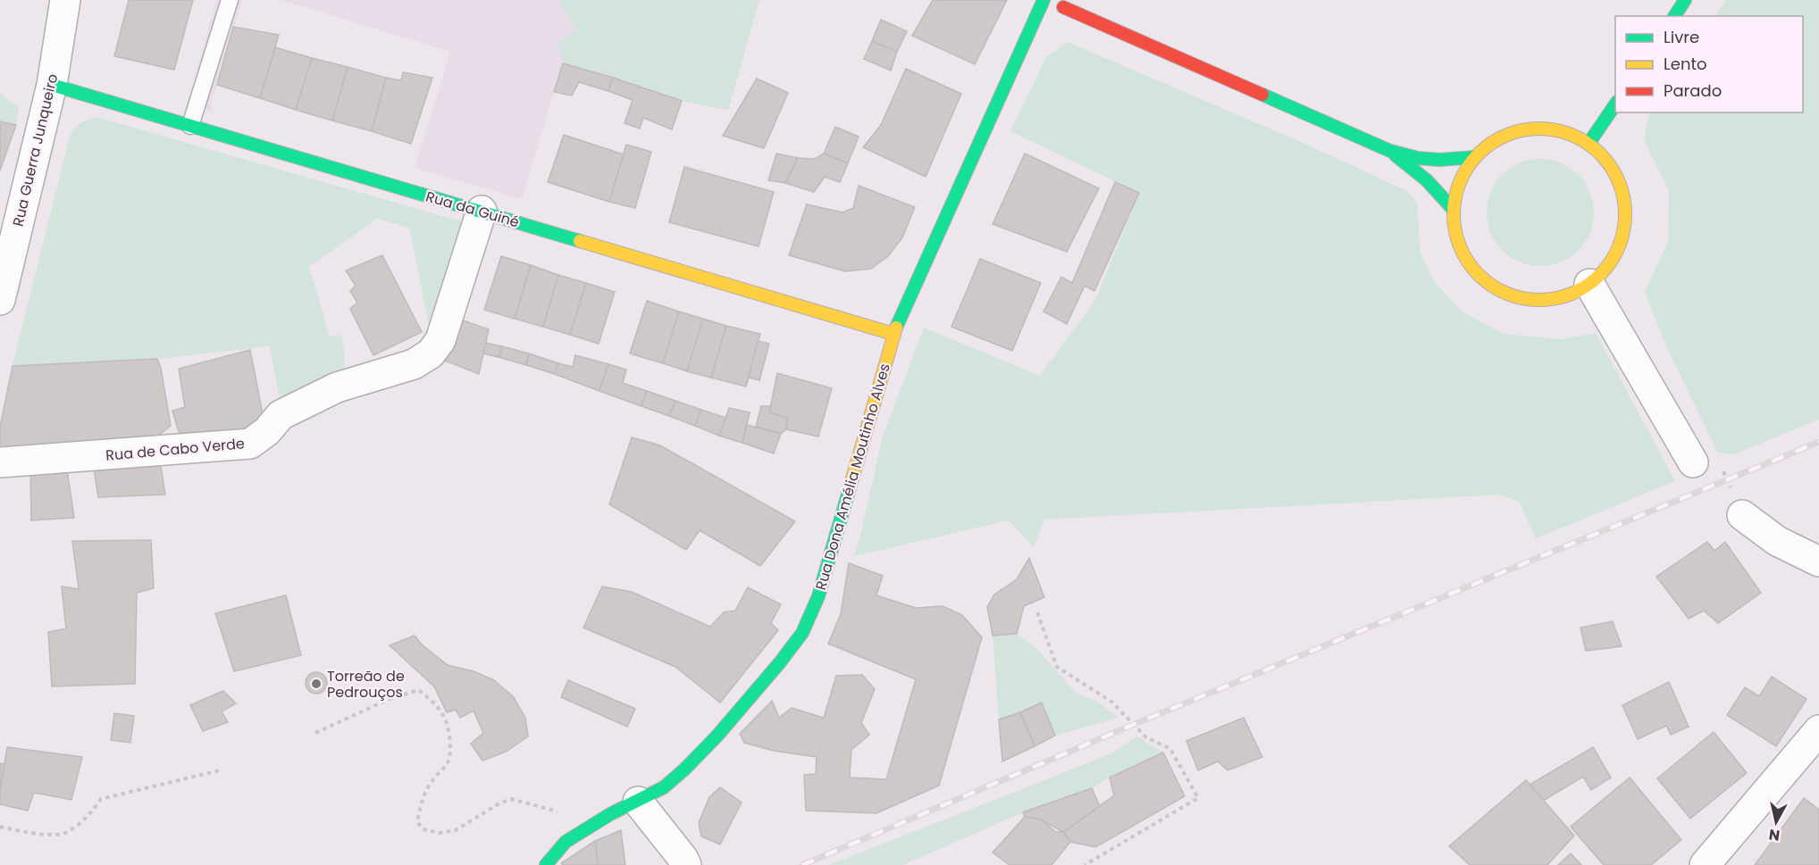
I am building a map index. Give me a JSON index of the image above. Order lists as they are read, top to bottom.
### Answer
{
  "streets": {
    "street": [
      "Rua Guerra Junqueiro",
      "Rua da Guiné",
      "Rua de Cabo Verde",
      "Rua Dona Amélia Moutinho Alves"
    ]
  },
  "crossings": [
    ["Rua Guerra Junqueiro", "Rua da Guiné"],
    ["Rua da Guiné", "Rua de Cabo Verde"],
    ["Rua da Guiné", "Rua Dona Amélia Moutinho Alves"]
  ],
  "places": ["Torreão de Pedrouços"],
  "legend": ["Livre", "Lento", "Parado"],
  "north": "bottom"
}
